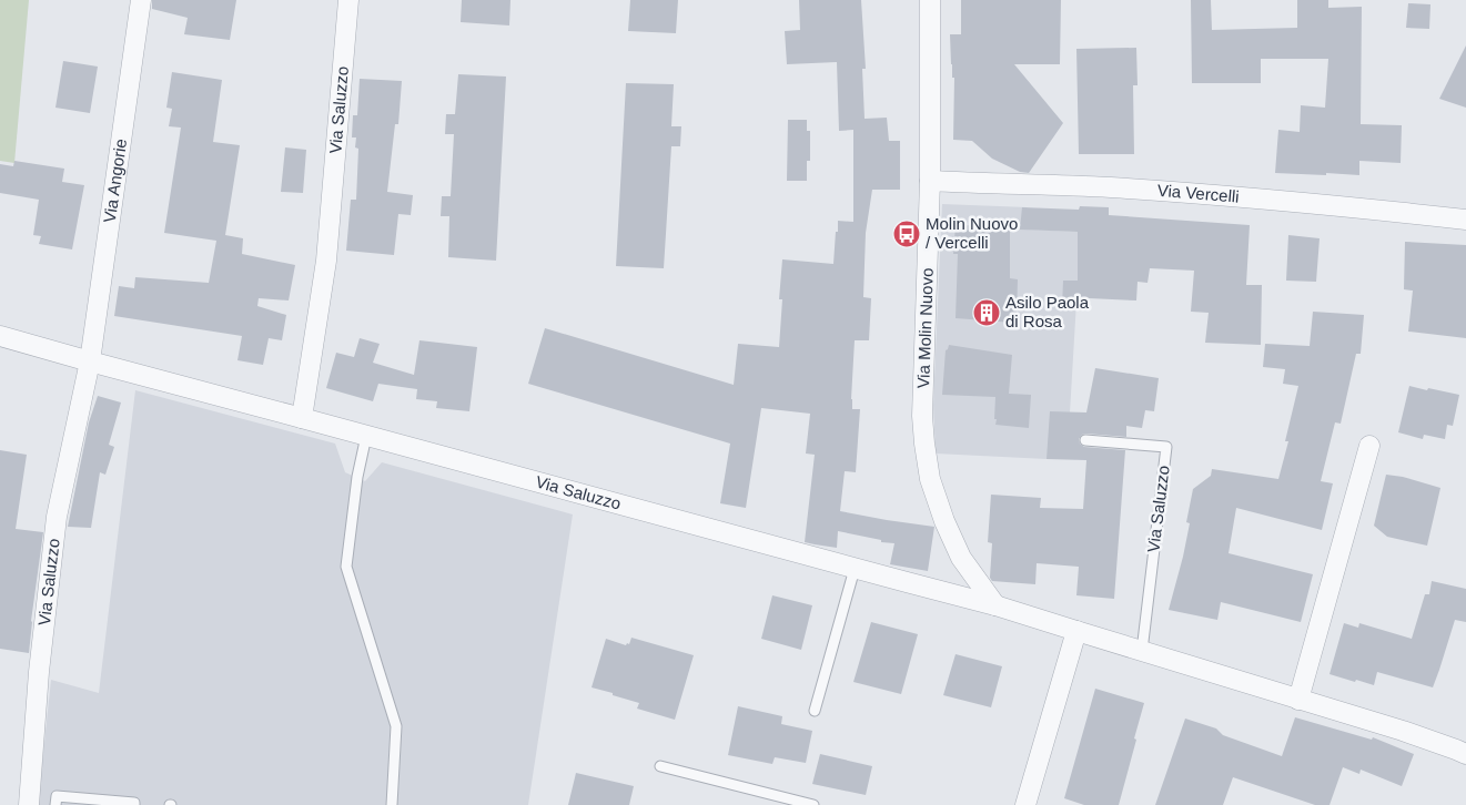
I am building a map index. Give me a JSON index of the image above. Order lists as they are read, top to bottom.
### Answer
{
  "streets": {
    "street": [
      "Via Saluzzo",
      "Via Angorie",
      "Via Vercelli",
      "Via Molin Nuovo"
    ]
  },
  "crossings": [
    ["Via Saluzzo", "Via Angorie"],
    ["Via Saluzzo", "Via Molin Nuovo"],
    ["Via Vercelli", "Via Molin Nuovo"]
  ],
  "places": {
    "bus stop": ["Molin Nuovo / Vercelli"],
    "building": ["Asilo Paola di Rosa"]
  }
}
